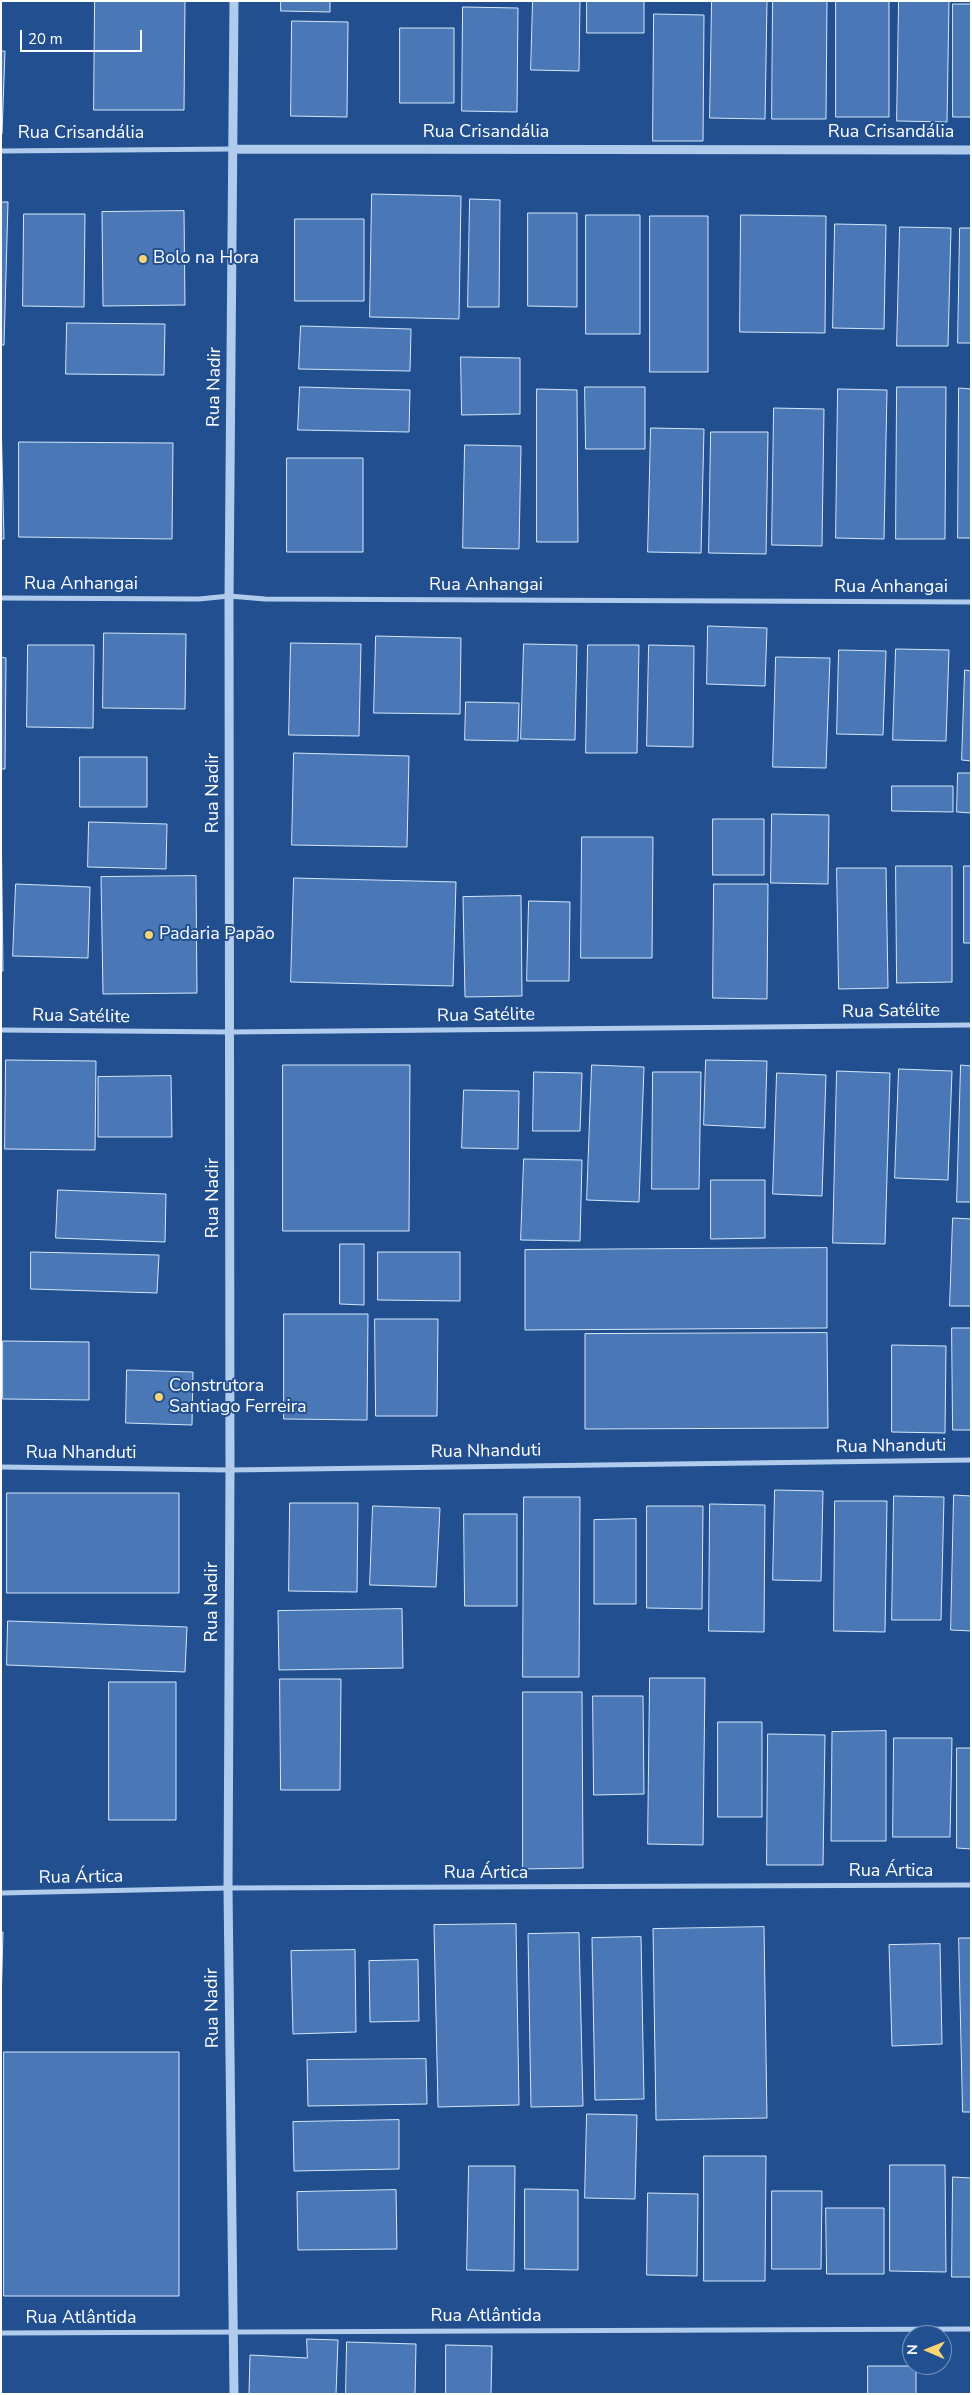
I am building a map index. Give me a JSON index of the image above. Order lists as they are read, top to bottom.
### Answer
{
  "streets": {
    "street": [
      "Rua Crisandália",
      "Rua Nadir",
      "Rua Anhangai",
      "Rua Satélite",
      "Rua Nhanduti",
      "Rua Ártica",
      "Rua Atlântida"
    ]
  },
  "crossings": [
    ["Rua Crisandália", "Rua Nadir"],
    ["Rua Nadir", "Rua Anhangai"],
    ["Rua Nadir", "Rua Satélite"],
    ["Rua Nadir", "Rua Nhanduti"],
    ["Rua Nadir", "Rua Ártica"],
    ["Rua Nadir", "Rua Atlântida"]
  ],
  "places": ["Bolo na Hora", "Padaria Papão", "Construtora Santiago Ferreira"],
  "scale_bar": "20 m",
  "north": "left"
}
